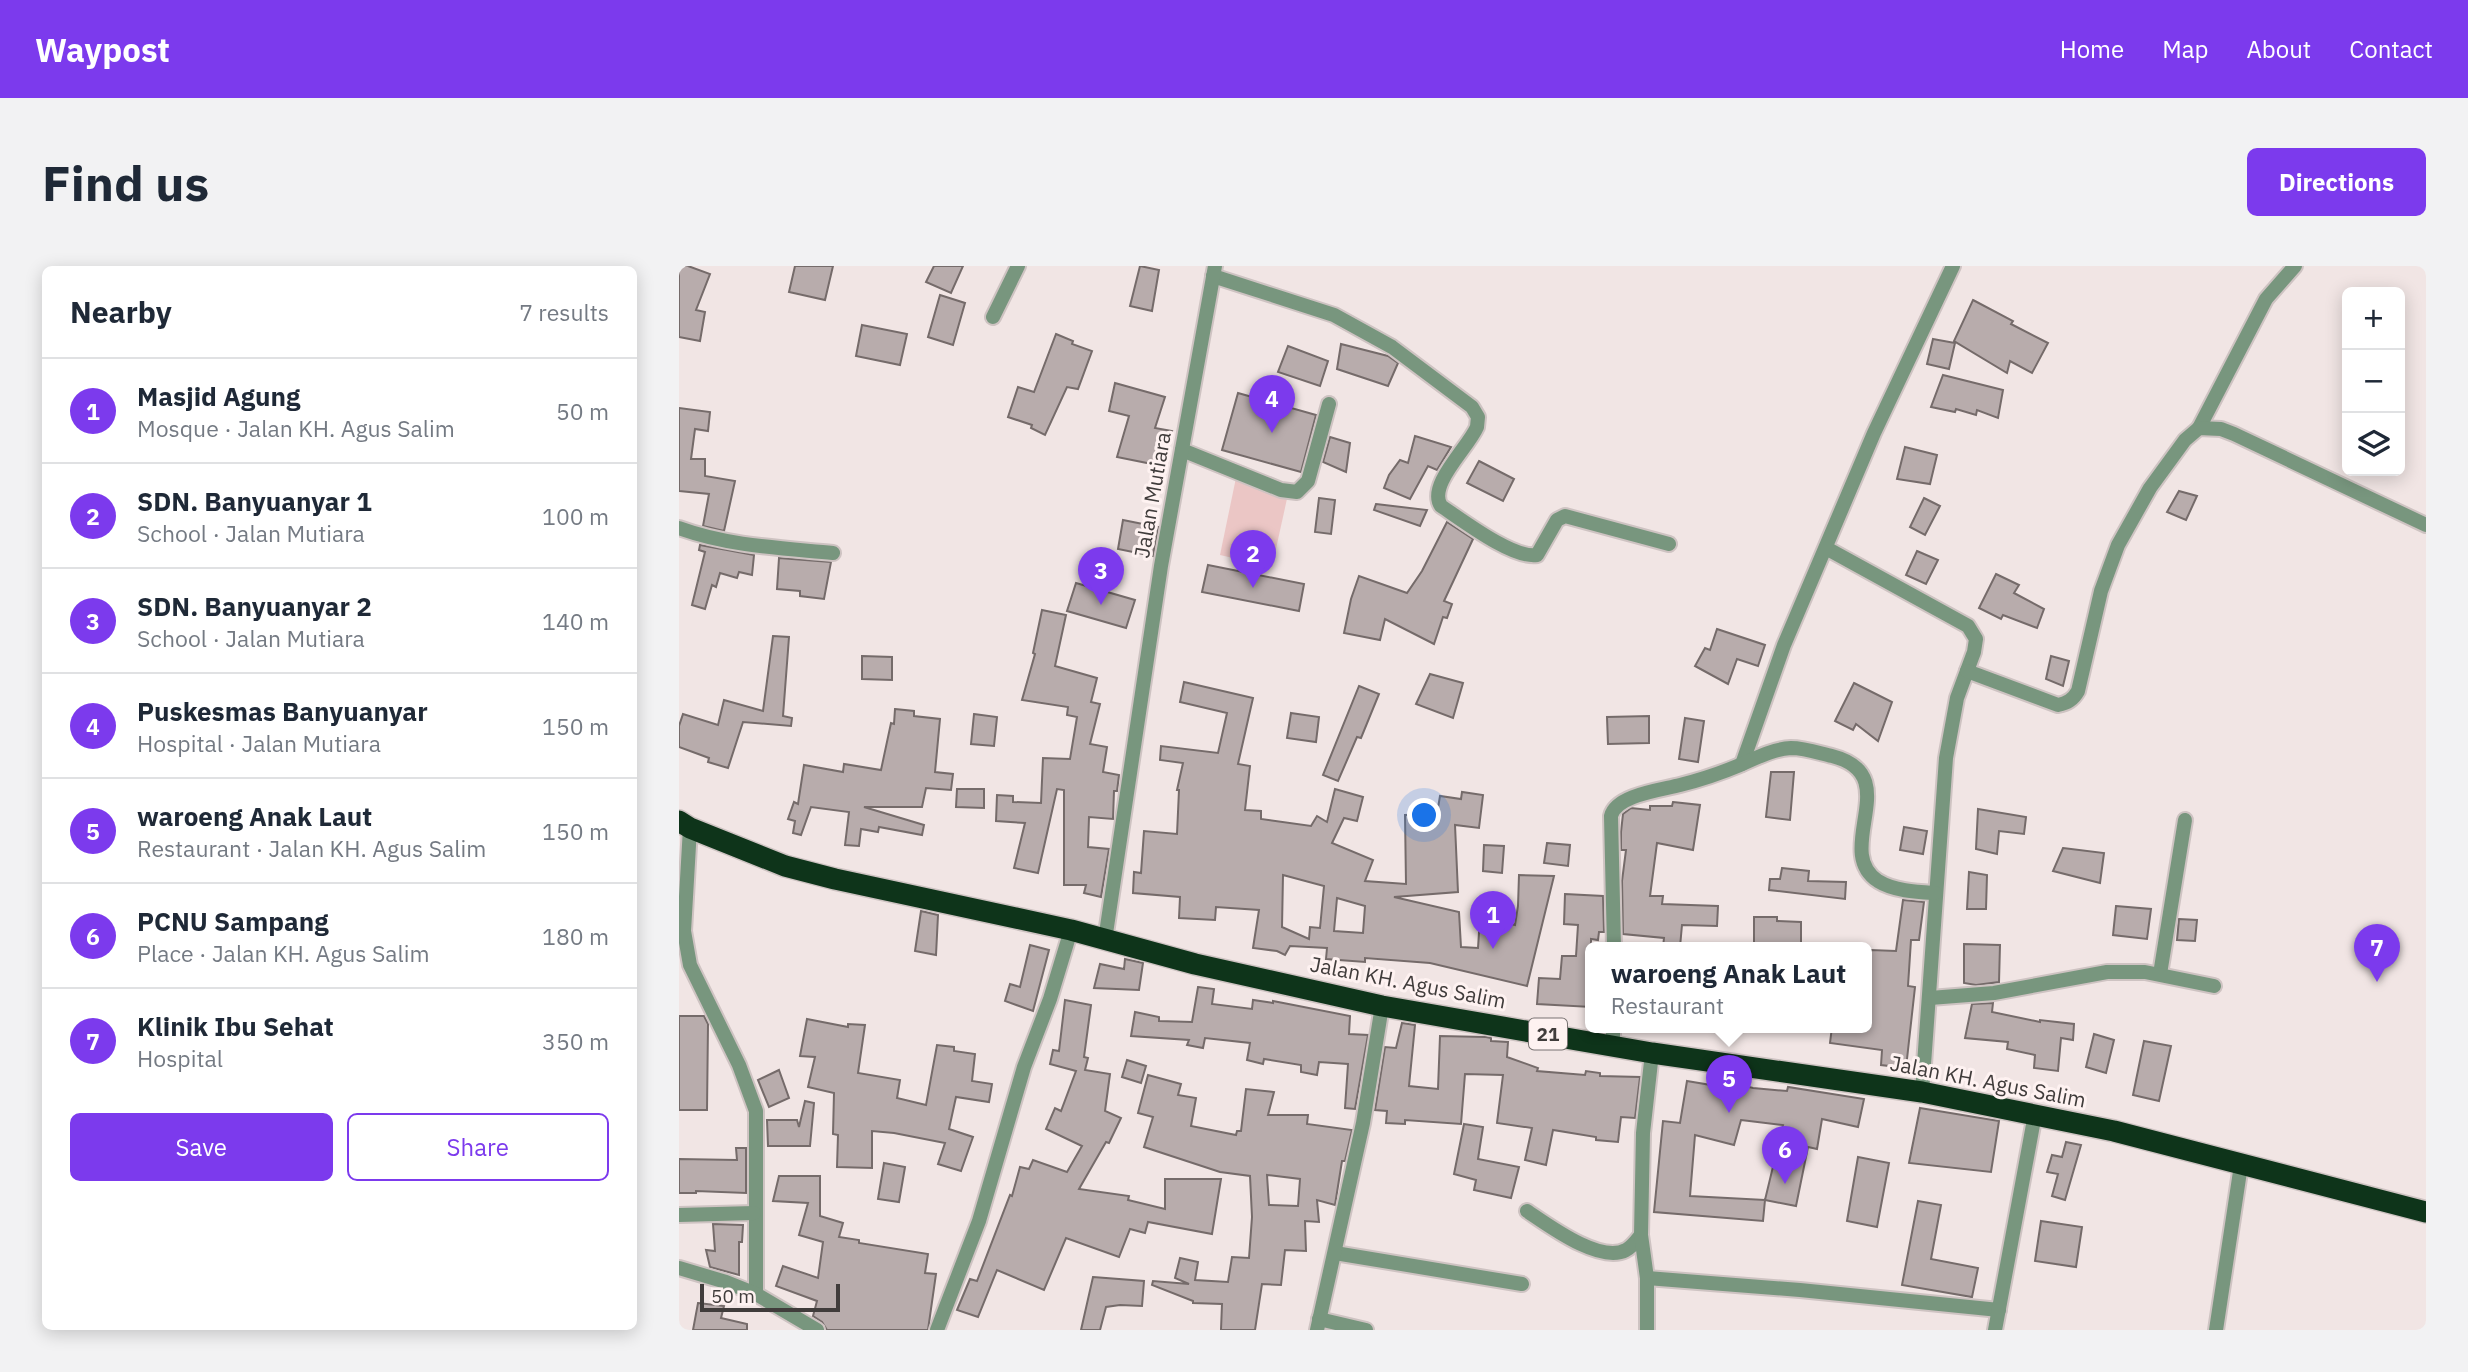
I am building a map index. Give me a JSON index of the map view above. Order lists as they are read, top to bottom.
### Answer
{
  "streets": {
    "highway": ["Jalan KH. Agus Salim", "21"],
    "street": ["Jalan Mutiara"]
  },
  "crossings": [
    ["Jalan Mutiara", "Jalan KH. Agus Salim"]
  ],
  "scale_bar": "50 m",
  "page": {
    "header": "Waypost",
    "nav": [
      "Home",
      "Map",
      "About",
      "Contact"
    ],
    "buttons": [
      "Directions",
      ["Save", "Share"]
    ],
    "title": "Find us",
    "heading": ["Nearby", "7 results"],
    "map_buttons": ["+", "−"],
    "list": [
      {
        "mark": "1",
        "name": "Masjid Agung",
        "note": "Mosque · Jalan KH. Agus Salim",
        "value": "50 m"
      },
      {
        "mark": "2",
        "name": "SDN. Banyuanyar 1",
        "note": "School · Jalan Mutiara",
        "value": "100 m"
      },
      {
        "mark": "3",
        "name": "SDN. Banyuanyar 2",
        "note": "School · Jalan Mutiara",
        "value": "140 m"
      },
      {
        "mark": "4",
        "name": "Puskesmas Banyuanyar",
        "note": "Hospital · Jalan Mutiara",
        "value": "150 m"
      },
      {
        "mark": "5",
        "name": "waroeng Anak Laut",
        "note": "Restaurant · Jalan KH. Agus Salim",
        "value": "150 m"
      },
      {
        "mark": "6",
        "name": "PCNU Sampang",
        "note": "Place · Jalan KH. Agus Salim",
        "value": "180 m"
      },
      {
        "mark": "7",
        "name": "Klinik Ibu Sehat",
        "note": "Hospital",
        "value": "350 m"
      }
    ],
    "pins": [
      "4",
      "2",
      "3",
      "1",
      "7",
      "5",
      "6"
    ],
    "popup": ["waroeng Anak Laut", "Restaurant"],
    "scale": "50 m"
  }
}
